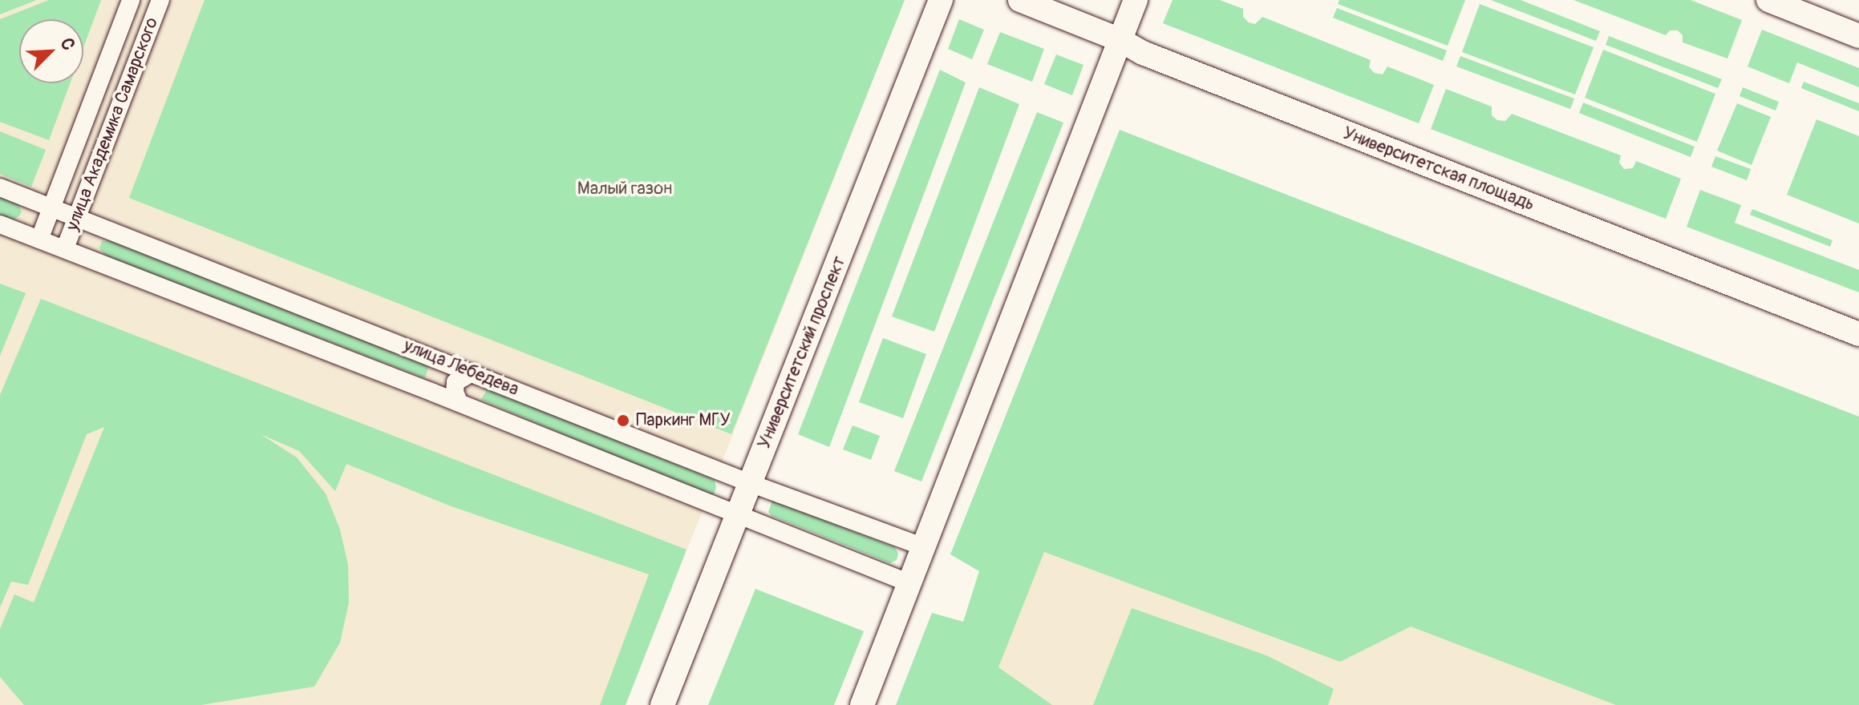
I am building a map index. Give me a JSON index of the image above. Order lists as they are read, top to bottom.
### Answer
{
  "streets": {
    "main road": ["Университетская площадь", "Университетский проспект"],
    "street": ["улица Академика Самарского", "улица Лебедева"]
  },
  "crossings": [
    ["улица Академика Самарского", "улица Лебедева"],
    ["Университетский проспект", "улица Лебедева"]
  ],
  "parks": ["Малый газон"],
  "places": ["Паркинг МГУ"],
  "north": "top right"
}
